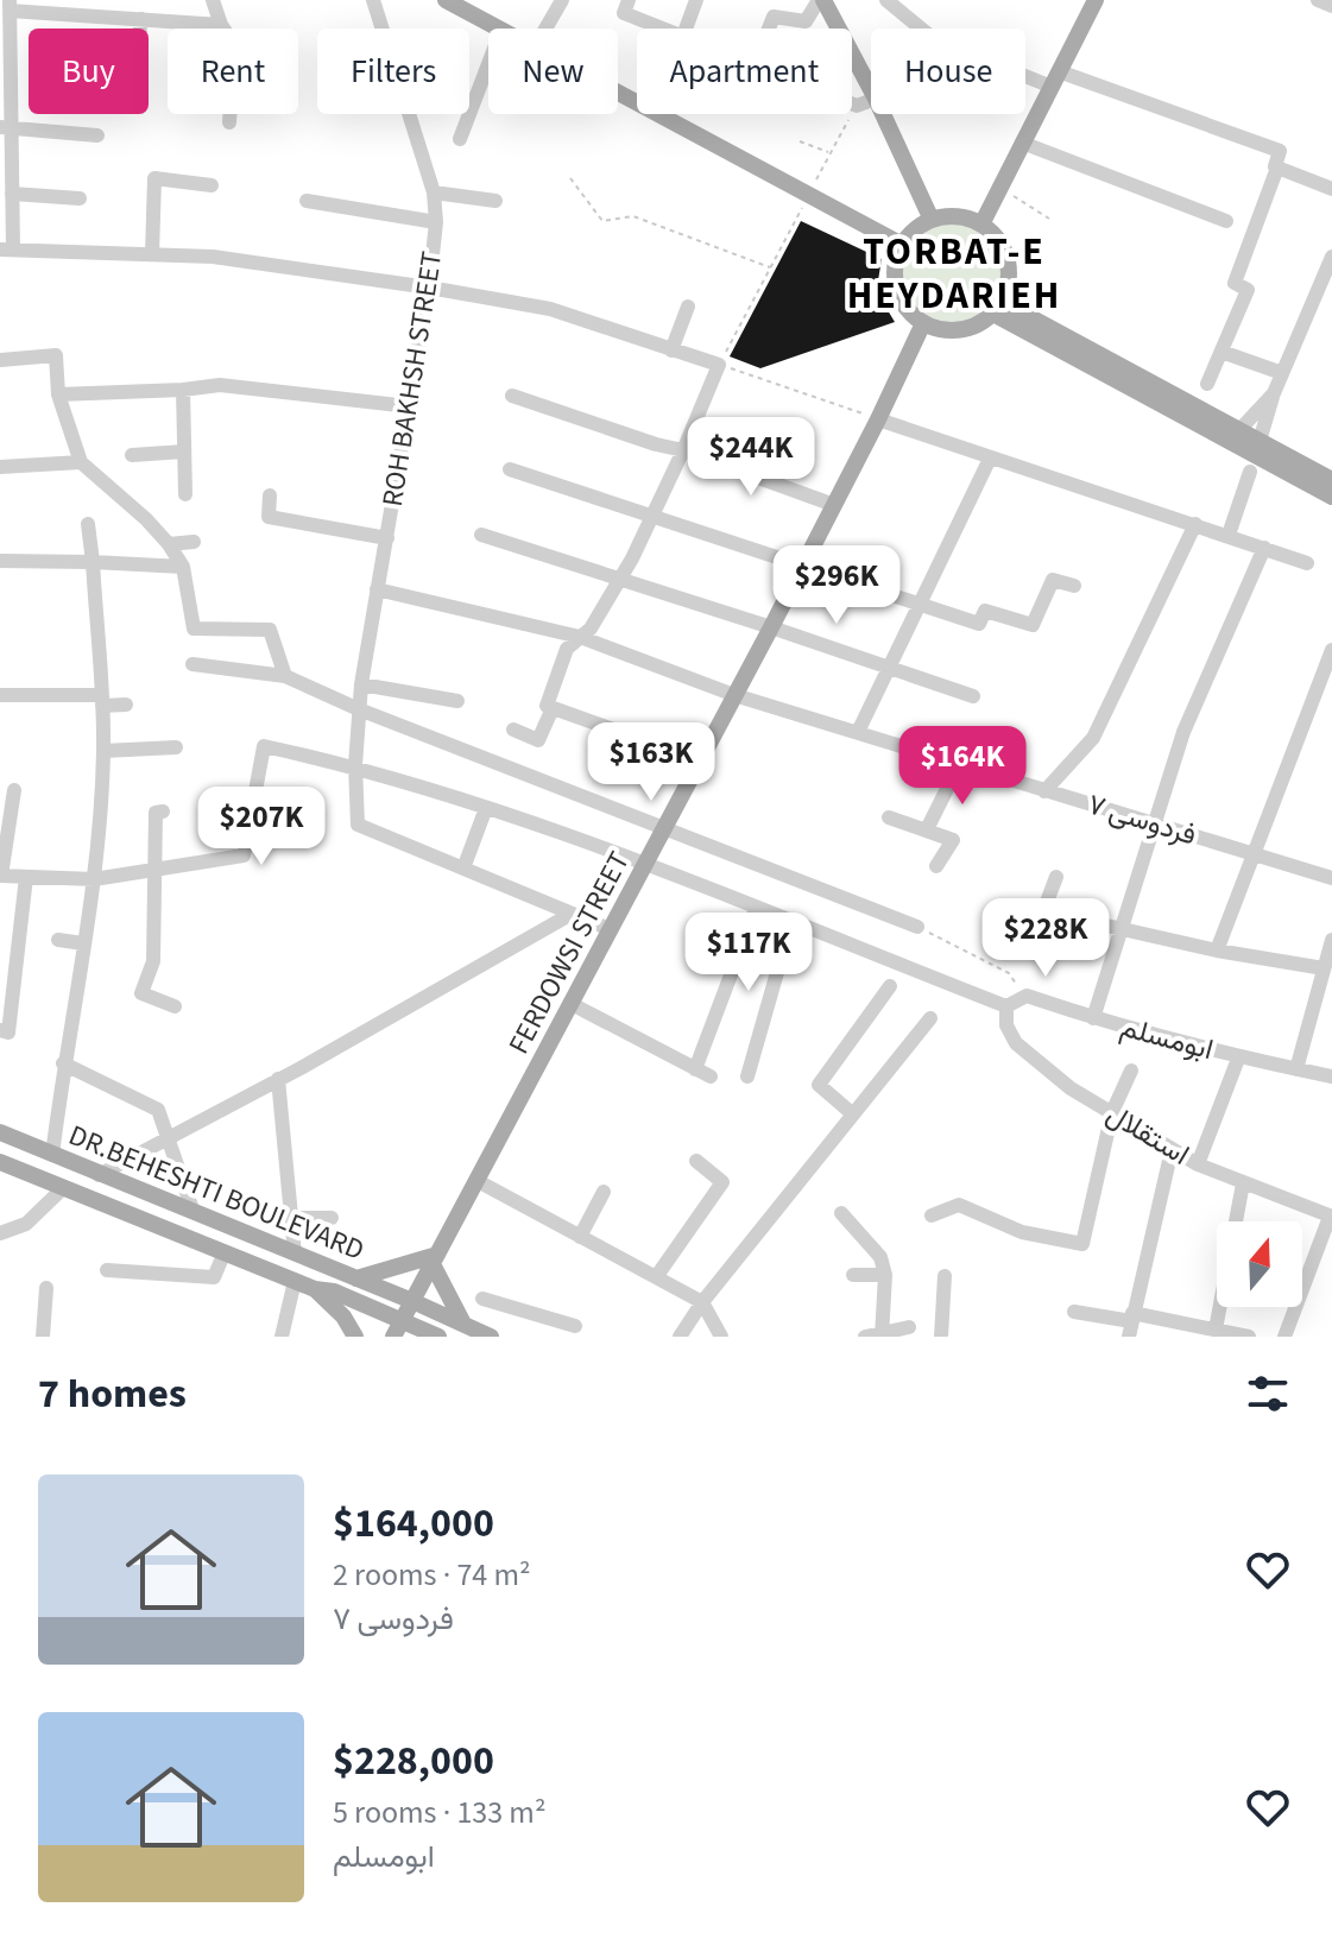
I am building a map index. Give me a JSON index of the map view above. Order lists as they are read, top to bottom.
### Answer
{
  "streets": {
    "main road": ["FERDOWSI STREET", "DR.BEHESHTI BOULEVARD"],
    "street": [
      "ROH BAKHSH STREET",
      "فردوسی ۷",
      "ابومسلم",
      "استقلال"
    ]
  },
  "crossings": [
    ["ROH BAKHSH STREET", "فردوسی ۷"],
    ["فردوسی ۷", "FERDOWSI STREET"],
    ["FERDOWSI STREET", "DR.BEHESHTI BOULEVARD"]
  ],
  "districts": ["TORBAT-E HEYDARIEH"],
  "north": "top",
  "page": {
    "chip": [
      "Buy",
      "Rent",
      "Filters",
      "New",
      "Apartment",
      "House"
    ],
    "price": [
      "$244K",
      "$296K",
      "$163K",
      "$164K",
      "$207K",
      "$228K",
      "$117K"
    ],
    "heading": "7 homes",
    "list": [
      {
        "name": "$164,000",
        "note": "2 rooms · 74 m² · فردوسی ۷"
      },
      {
        "name": "$228,000",
        "note": "5 rooms · 133 m² · ابومسلم"
      }
    ]
  }
}
